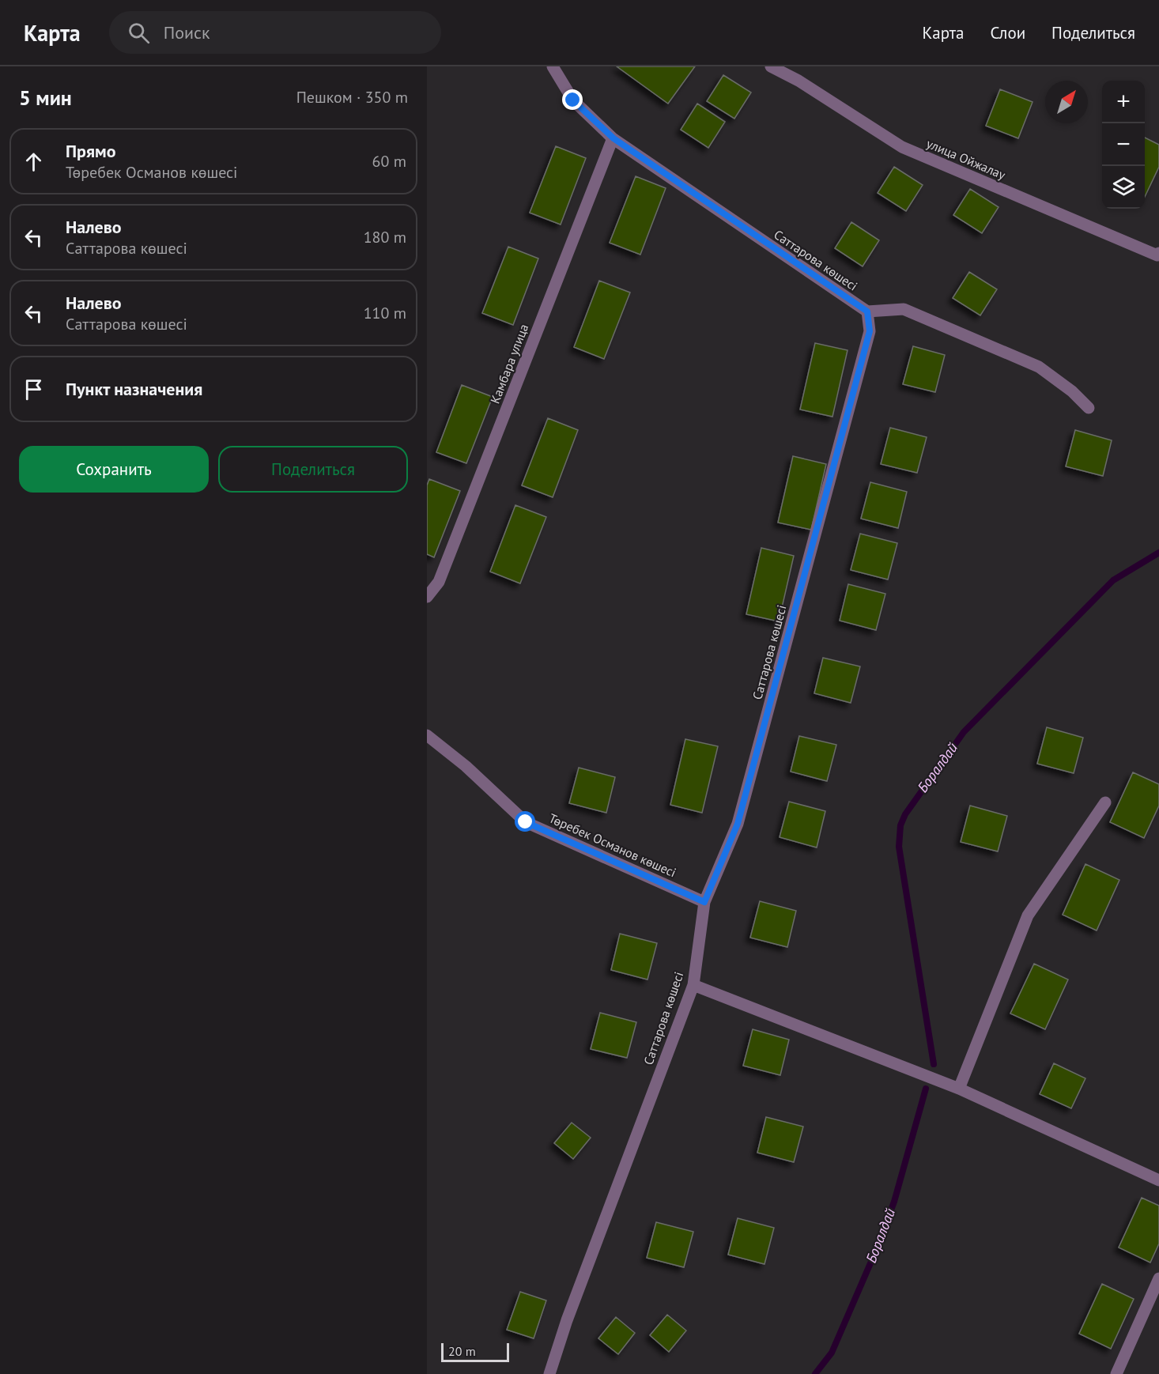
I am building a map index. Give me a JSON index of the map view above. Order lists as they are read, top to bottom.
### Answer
{
  "streets": {
    "street": [
      "улица Ойжалау",
      "Саттарова көшесі",
      "Камбара улица",
      "Төребек Османов көшесі"
    ]
  },
  "crossings": [
    ["Саттарова көшесі", "Камбара улица"],
    ["Саттарова көшесі", "Төребек Османов көшесі"]
  ],
  "water": ["Боралдай"],
  "scale_bar": "20 m",
  "north": "top right",
  "page": {
    "header": "Карта",
    "search": "Поиск",
    "nav": ["Карта", "Слои", "Поделиться"],
    "heading": ["5 мин", "Пешком · 350 m"],
    "map_buttons": ["+", "−"],
    "list": [
      ["Прямо", "Төребек Османов көшесі", "60 m"],
      ["Налево", "Саттарова көшесі", "180 m"],
      ["Налево", "Саттарова көшесі", "110 m"],
      "Пункт назначения"
    ],
    "buttons": ["Сохранить", "Поделиться"],
    "scale": "20 m"
  }
}
